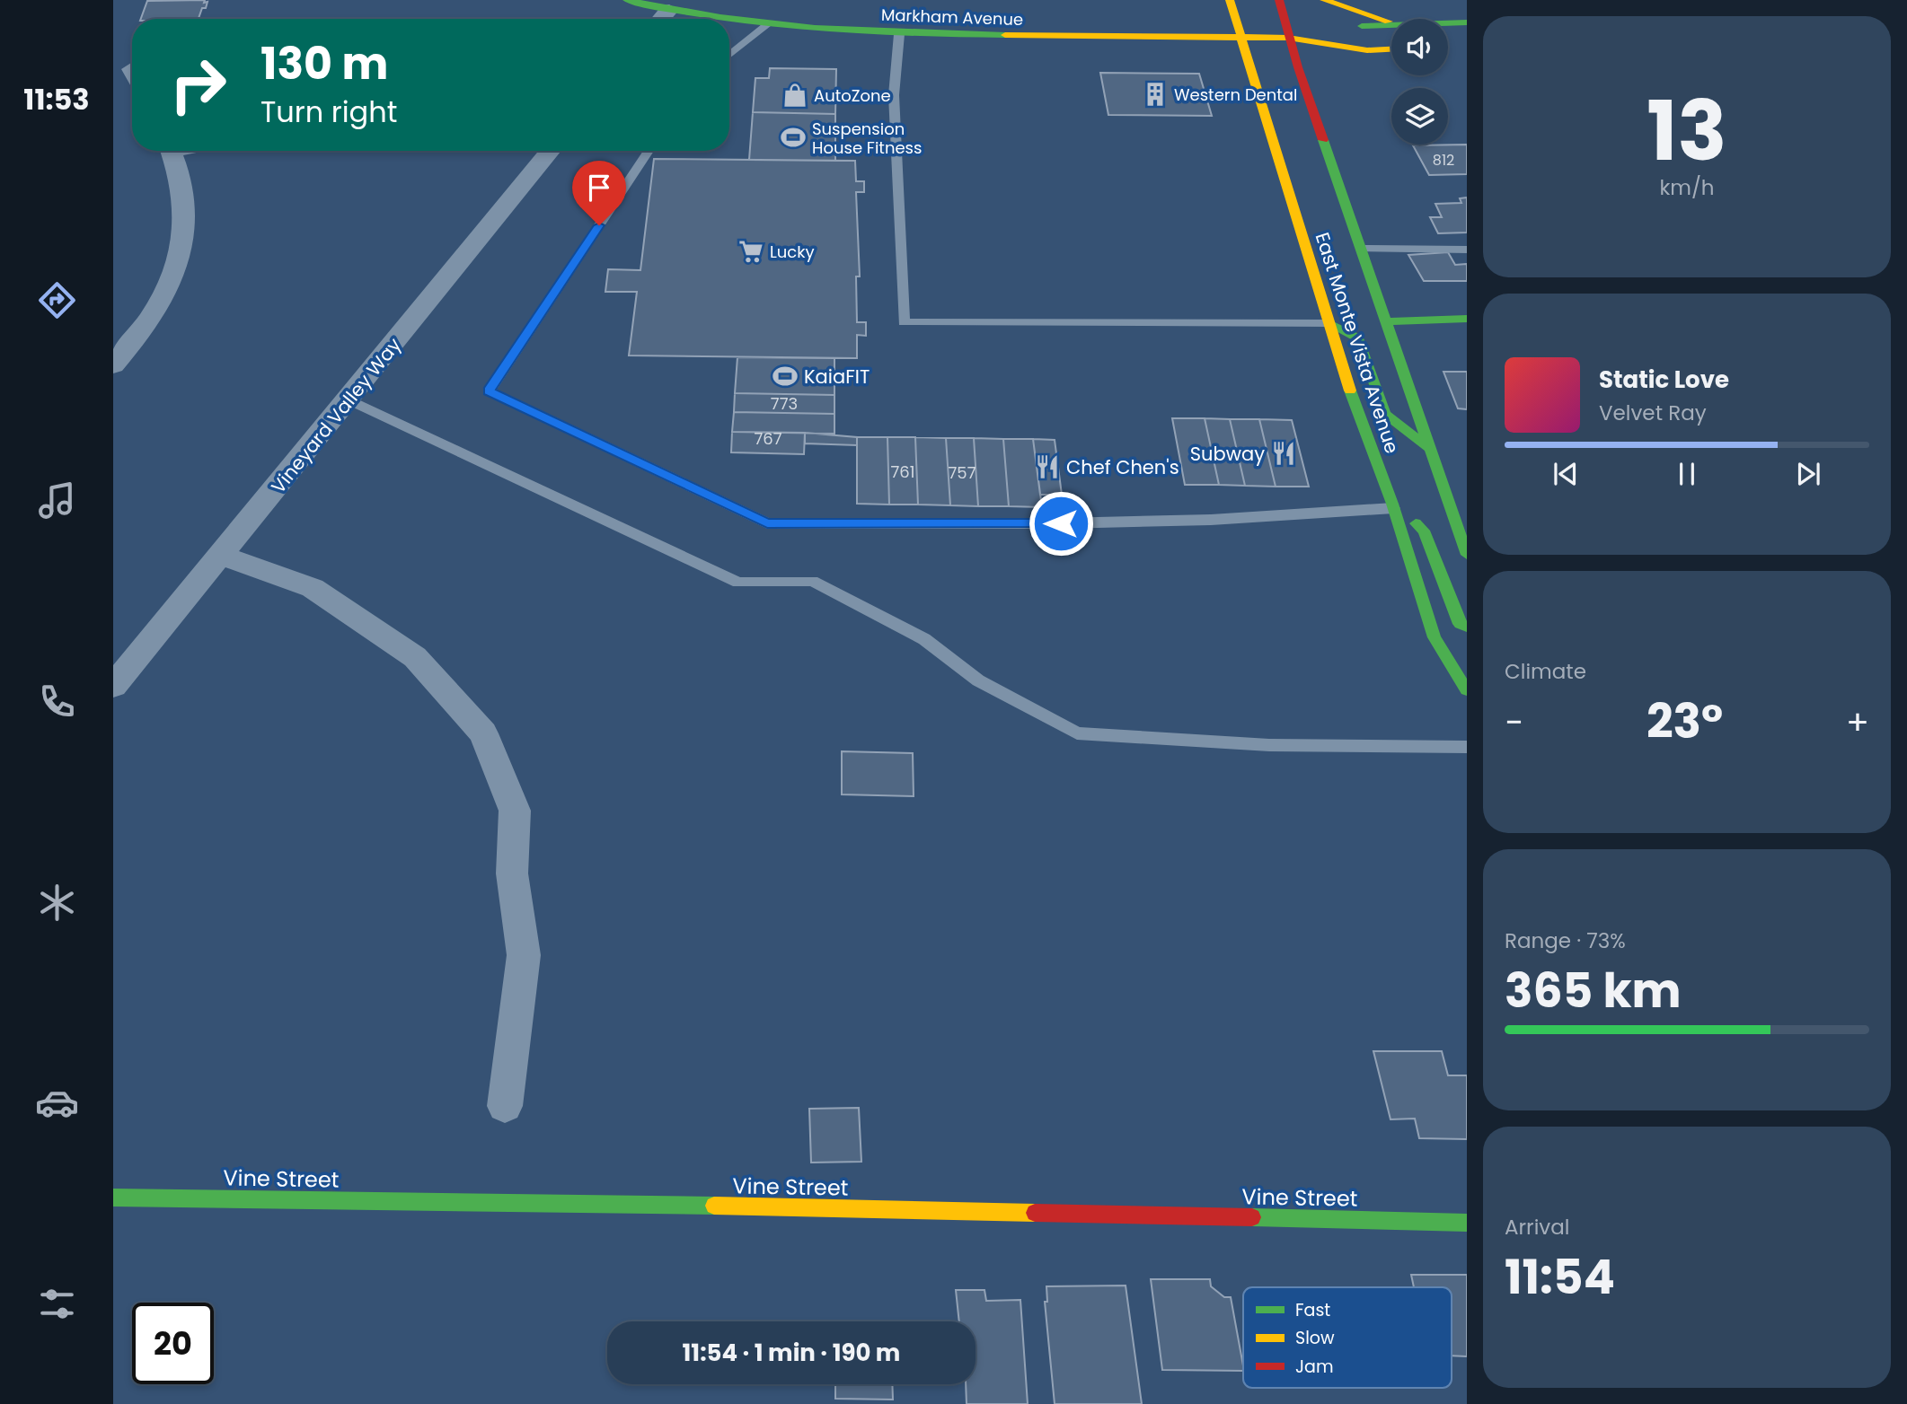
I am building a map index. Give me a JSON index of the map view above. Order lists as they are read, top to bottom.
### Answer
{
  "streets": {
    "main road": ["Markham Avenue", "East Monte Vista Avenue", "Vine Street"],
    "street": ["Vineyard Valley Way"]
  },
  "crossings": [
    ["Markham Avenue", "East Monte Vista Avenue"]
  ],
  "places": {
    "building": ["Western Dental"],
    "shop": ["AutoZone"],
    "sports": ["Suspension House Fitness", "KaiaFIT"],
    "supermarket": ["Lucky"],
    "restaurant": ["Subway", "Chef Chen's"]
  },
  "house_numbers": [
    "812",
    "773",
    "767",
    "761",
    "757"
  ],
  "legend": ["Fast", "Slow", "Jam"],
  "page": {
    "tabs": "11:53",
    "tile": [
      ["13", "km/h"],
      "Climate",
      ["Range · 73%", "365 km"],
      ["Arrival", "11:54"]
    ],
    "turn": ["130 m", "Turn right"],
    "song": ["Static Love", "Velvet Ray"],
    "heat": ["−", "23°", "+"],
    "limit": "20",
    "trip": "11:54 · 1 min · 190 m"
  }
}
